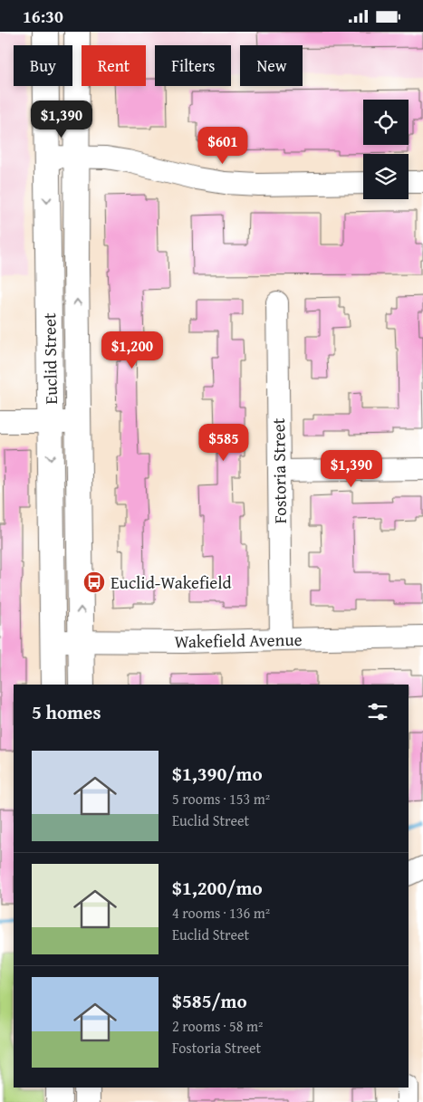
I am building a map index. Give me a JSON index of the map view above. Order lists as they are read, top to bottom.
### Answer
{
  "streets": {
    "main road": ["Euclid Street"],
    "street": ["Fostoria Street", "Wakefield Avenue"]
  },
  "crossings": [
    ["Euclid Street", "Wakefield Avenue"],
    ["Fostoria Street", "Wakefield Avenue"]
  ],
  "places": {
    "bus stop": ["Euclid-Wakefield"]
  },
  "page": {
    "status": "16:30",
    "chip": [
      "Buy",
      "Rent",
      "Filters",
      "New"
    ],
    "price": [
      "$1,390",
      "$601",
      "$1,200",
      "$585",
      "$1,390"
    ],
    "heading": "5 homes",
    "list": [
      {
        "name": "$1,390/mo",
        "note": "5 rooms · 153 m² · Euclid Street"
      },
      {
        "name": "$1,200/mo",
        "note": "4 rooms · 136 m² · Euclid Street"
      },
      {
        "name": "$585/mo",
        "note": "2 rooms · 58 m² · Fostoria Street"
      }
    ]
  }
}
